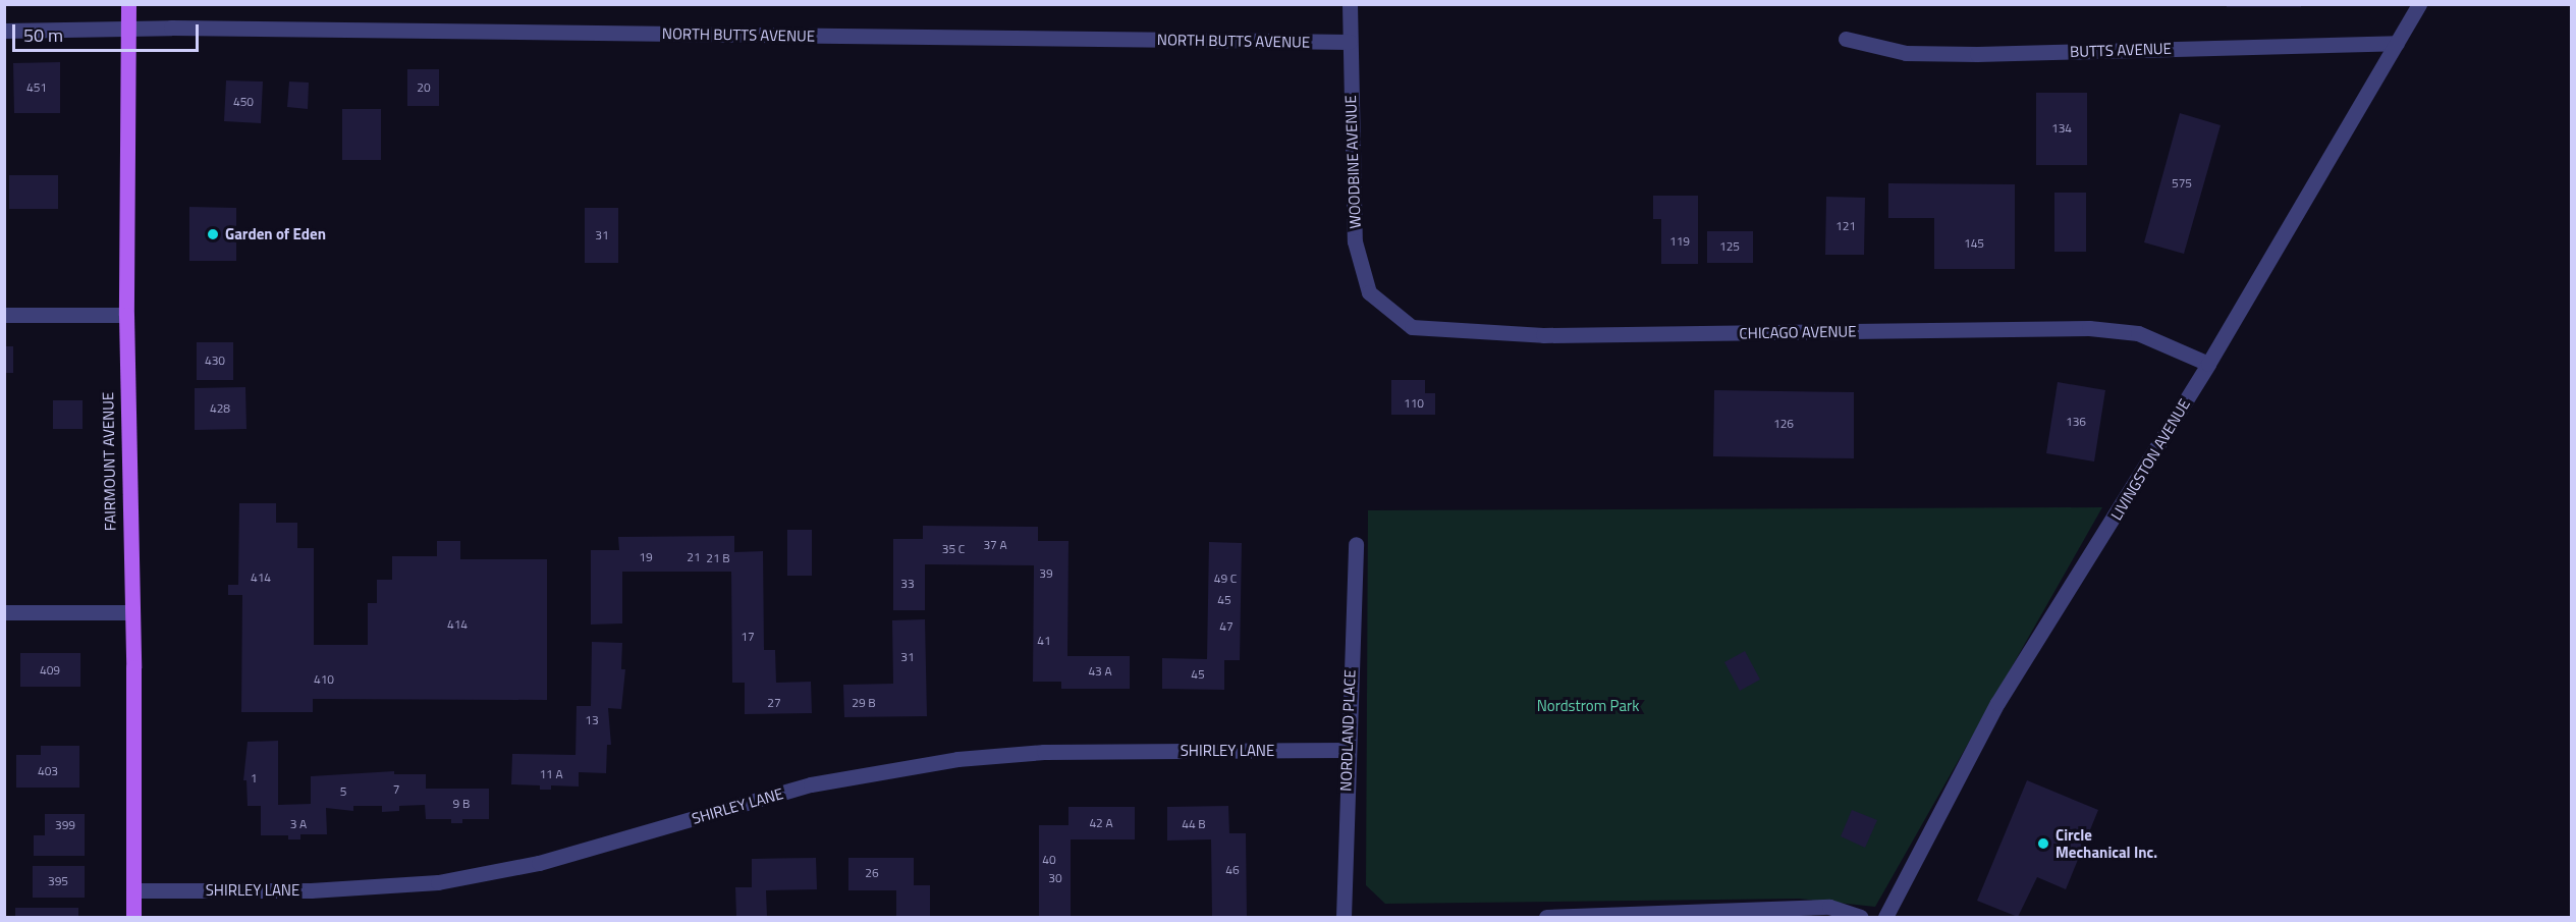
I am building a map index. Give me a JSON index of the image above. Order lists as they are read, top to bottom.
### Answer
{
  "streets": {
    "main road": ["FAIRMOUNT AVENUE"],
    "street": [
      "NORTH BUTTS AVENUE",
      "BUTTS AVENUE",
      "WOODBINE AVENUE",
      "CHICAGO AVENUE",
      "LIVINGSTON AVENUE",
      "NORDLAND PLACE",
      "SHIRLEY LANE"
    ]
  },
  "crossings": [
    ["NORTH BUTTS AVENUE", "WOODBINE AVENUE"],
    ["NORTH BUTTS AVENUE", "FAIRMOUNT AVENUE"],
    ["BUTTS AVENUE", "LIVINGSTON AVENUE"],
    ["WOODBINE AVENUE", "CHICAGO AVENUE"],
    ["CHICAGO AVENUE", "LIVINGSTON AVENUE"],
    ["FAIRMOUNT AVENUE", "SHIRLEY LANE"],
    ["NORDLAND PLACE", "SHIRLEY LANE"]
  ],
  "parks": ["Nordstrom Park"],
  "places": ["Garden of Eden", "Circle Mechanical Inc."],
  "house_numbers": [
    "451",
    "20",
    "450",
    "134",
    "575",
    "121",
    "31",
    "119",
    "145",
    "125",
    "430",
    "110",
    "428",
    "136",
    "126",
    "37 A",
    "35 C",
    "19",
    "21",
    "21 B",
    "39",
    "414",
    "49 C",
    "33",
    "45",
    "414",
    "47",
    "17",
    "41",
    "31",
    "409",
    "43 A",
    "45",
    "410",
    "27",
    "29 B",
    "13",
    "403",
    "11 A",
    "1",
    "7",
    "5",
    "9 B",
    "42 A",
    "3 A",
    "44 B",
    "399",
    "40",
    "46",
    "26",
    "30",
    "395"
  ],
  "scale_bar": "50 m"
}
